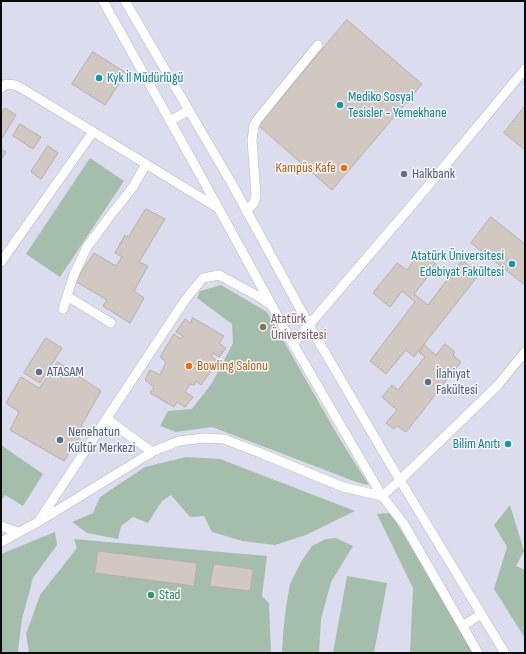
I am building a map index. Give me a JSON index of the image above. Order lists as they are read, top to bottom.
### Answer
{
  "places": [
    "Kyk İl Müdürlüğü",
    "Mediko Sosyal Tesisler - Yemekhane",
    "Kampüs Kafe",
    "Halkbank",
    "Atatürk Üniversitesi Edebiyat Fakültesi",
    "Atatürk Üniversitesi",
    "Bowling Salonu",
    "ATASAM",
    "İlahiyat Fakültesi",
    "Nenehatun Kültür Merkezi",
    "Bilim Anıtı",
    "Stad"
  ]
}
